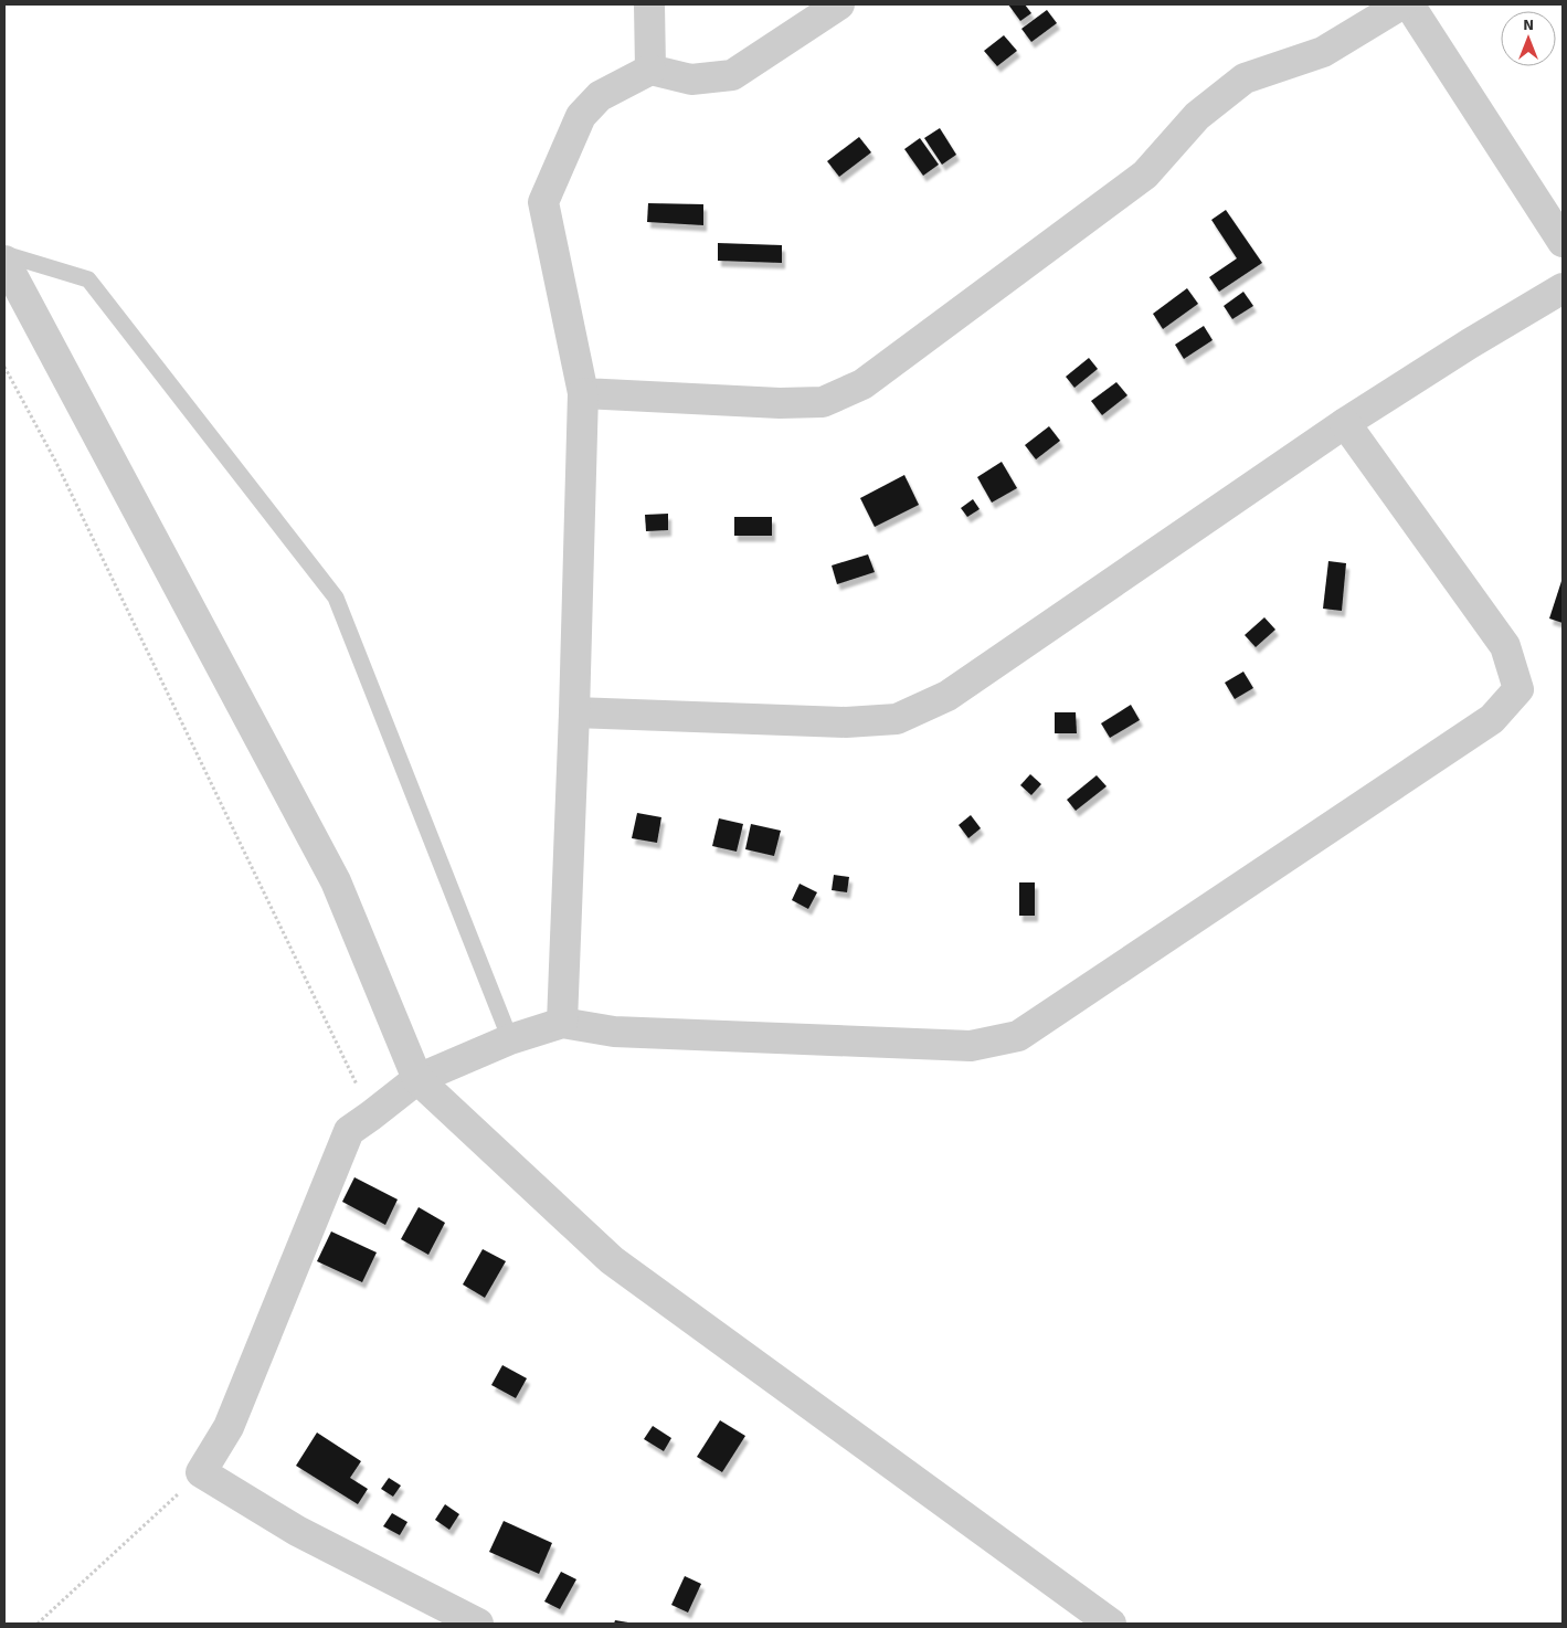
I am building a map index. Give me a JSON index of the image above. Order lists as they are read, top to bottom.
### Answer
{
  "north": "top"
}
